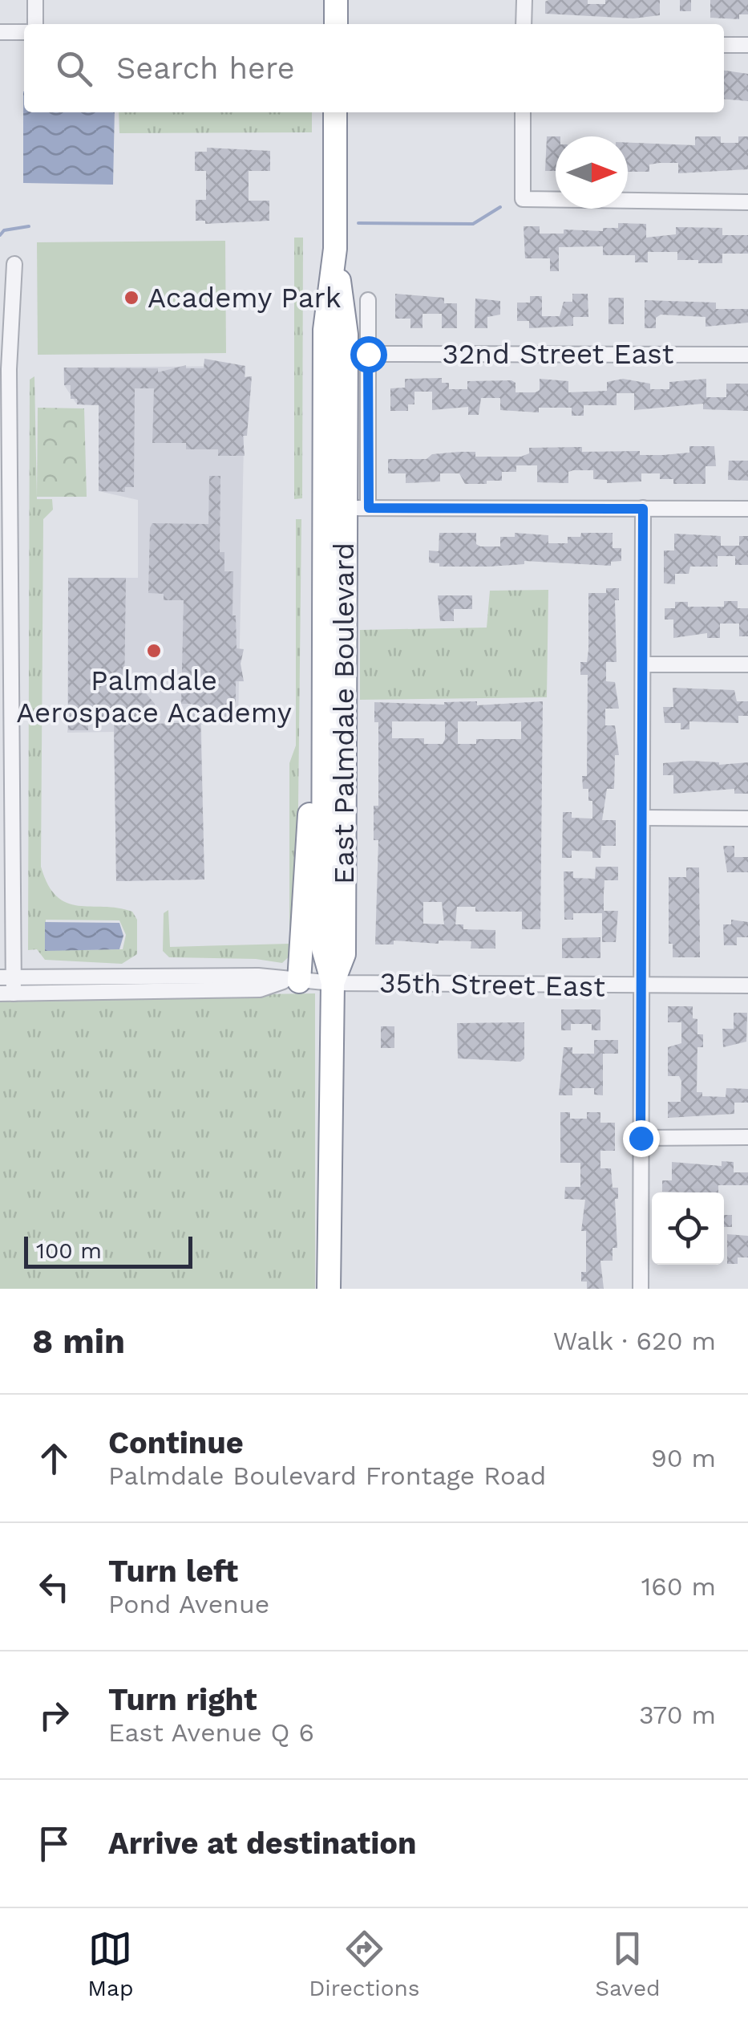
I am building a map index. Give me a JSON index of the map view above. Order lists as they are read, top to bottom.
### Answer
{
  "streets": {
    "highway": ["East Palmdale Boulevard"],
    "street": ["32nd Street East", "35th Street East"]
  },
  "crossings": [
    ["East Palmdale Boulevard", "35th Street East"]
  ],
  "places": ["Academy Park", "Palmdale Aerospace Academy"],
  "scale_bar": "100 m",
  "north": "right",
  "page": {
    "search": "Search here",
    "scale": "100 m",
    "heading": ["8 min", "Walk · 620 m"],
    "list": [
      ["Continue", "Palmdale Boulevard Frontage Road", "90 m"],
      ["Turn left", "Pond Avenue", "160 m"],
      ["Turn right", "East Avenue Q 6", "370 m"],
      "Arrive at destination"
    ],
    "nav": ["Map", "Directions", "Saved"]
  }
}
